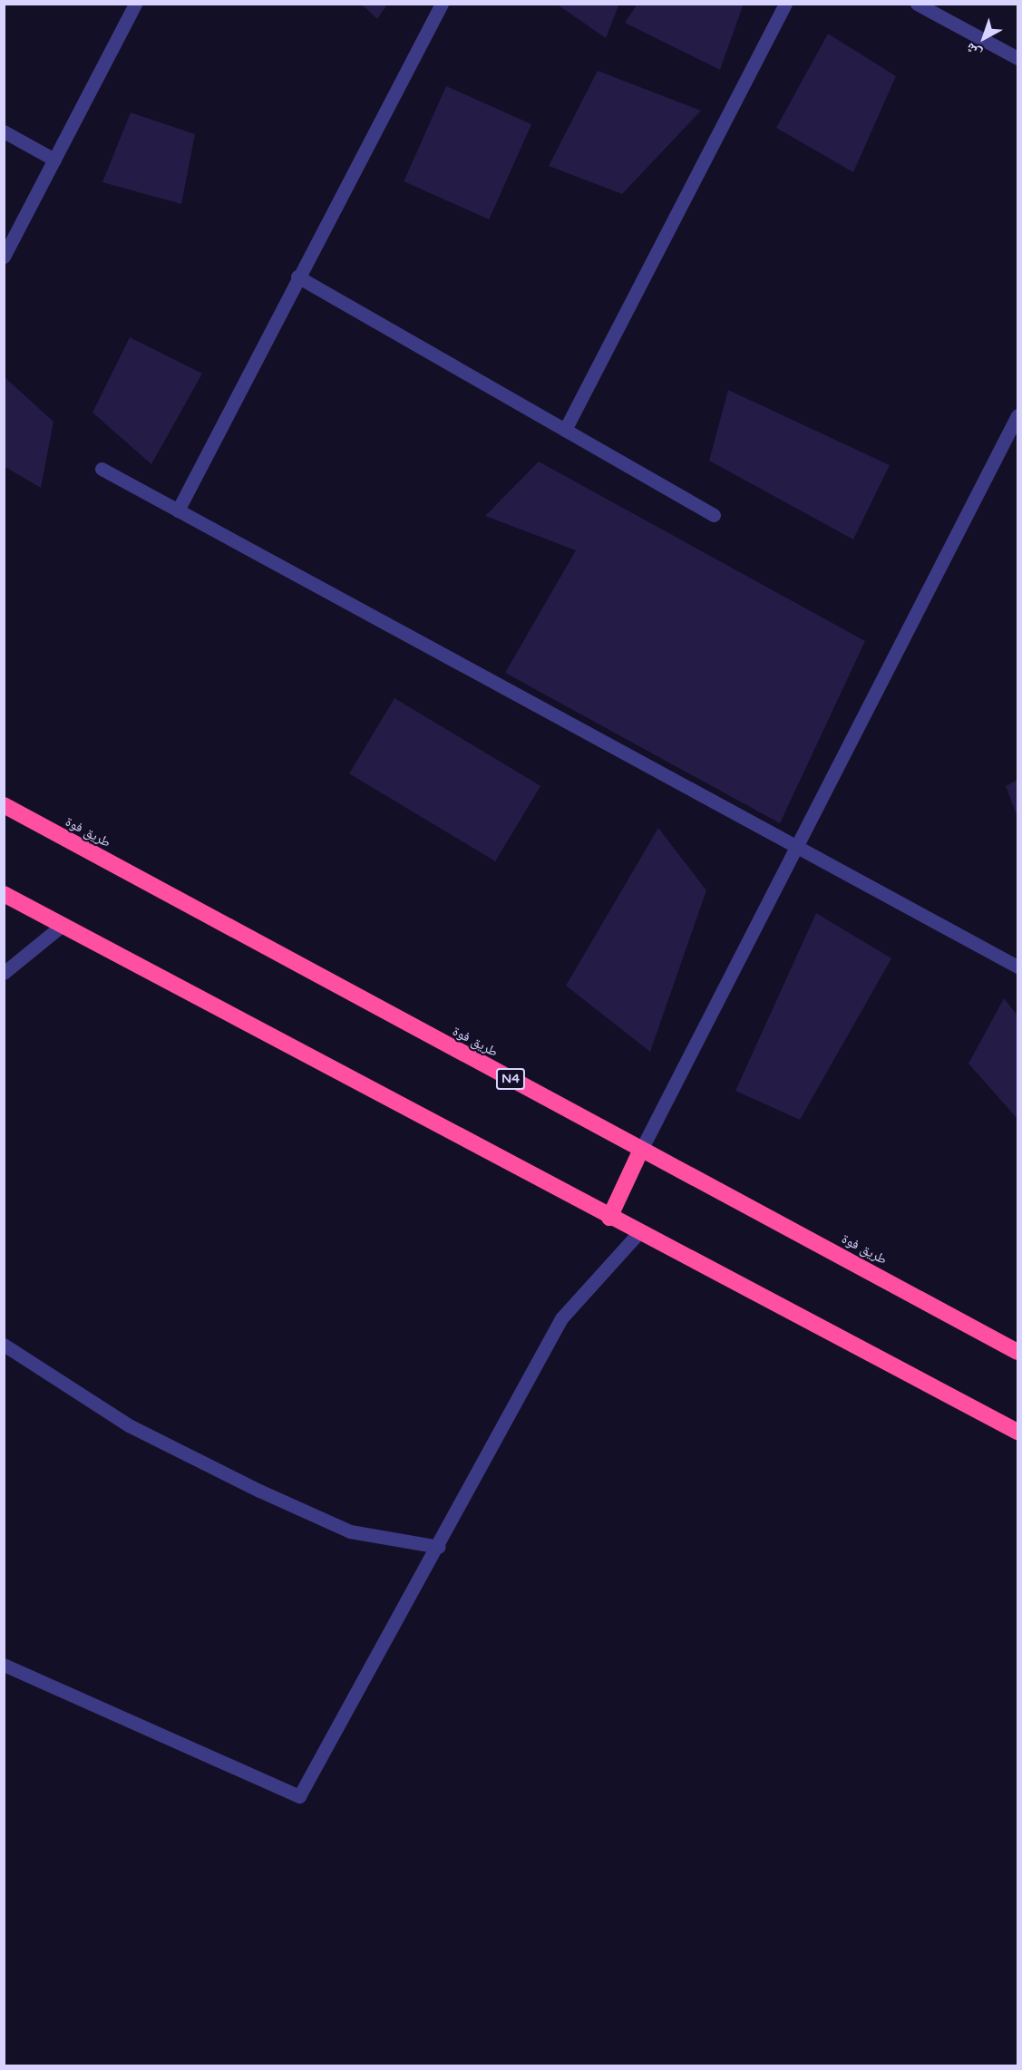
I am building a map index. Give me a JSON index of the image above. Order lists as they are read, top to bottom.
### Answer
{
  "streets": {
    "highway": ["طريق فوة", "N4"]
  },
  "north": "bottom left"
}
